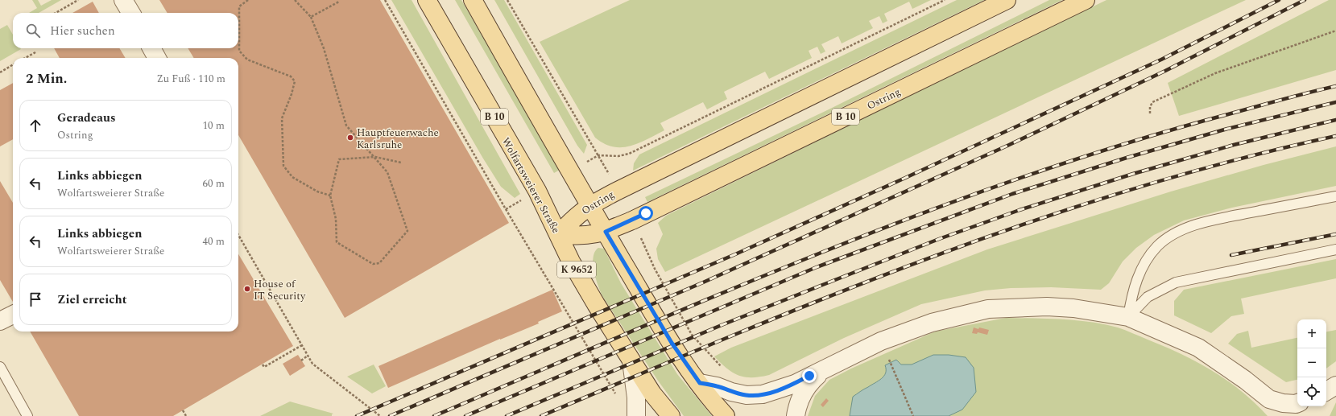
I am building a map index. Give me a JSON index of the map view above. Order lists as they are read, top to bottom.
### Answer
{
  "streets": {
    "main road": [
      "Ostring",
      "B 10",
      "Wolfartsweierer Straße",
      "K 9652"
    ]
  },
  "crossings": [
    ["Ostring", "Wolfartsweierer Straße"]
  ],
  "places": ["Hauptfeuerwache Karlsruhe", "House of IT Security"],
  "page": {
    "search": "Hier suchen",
    "heading": ["2 Min.", "Zu Fuß · 110 m"],
    "list": [
      ["Geradeaus", "Ostring", "10 m"],
      ["Links abbiegen", "Wolfartsweierer Straße", "60 m"],
      ["Links abbiegen", "Wolfartsweierer Straße", "40 m"],
      "Ziel erreicht"
    ],
    "map_buttons": ["+", "−"]
  }
}
